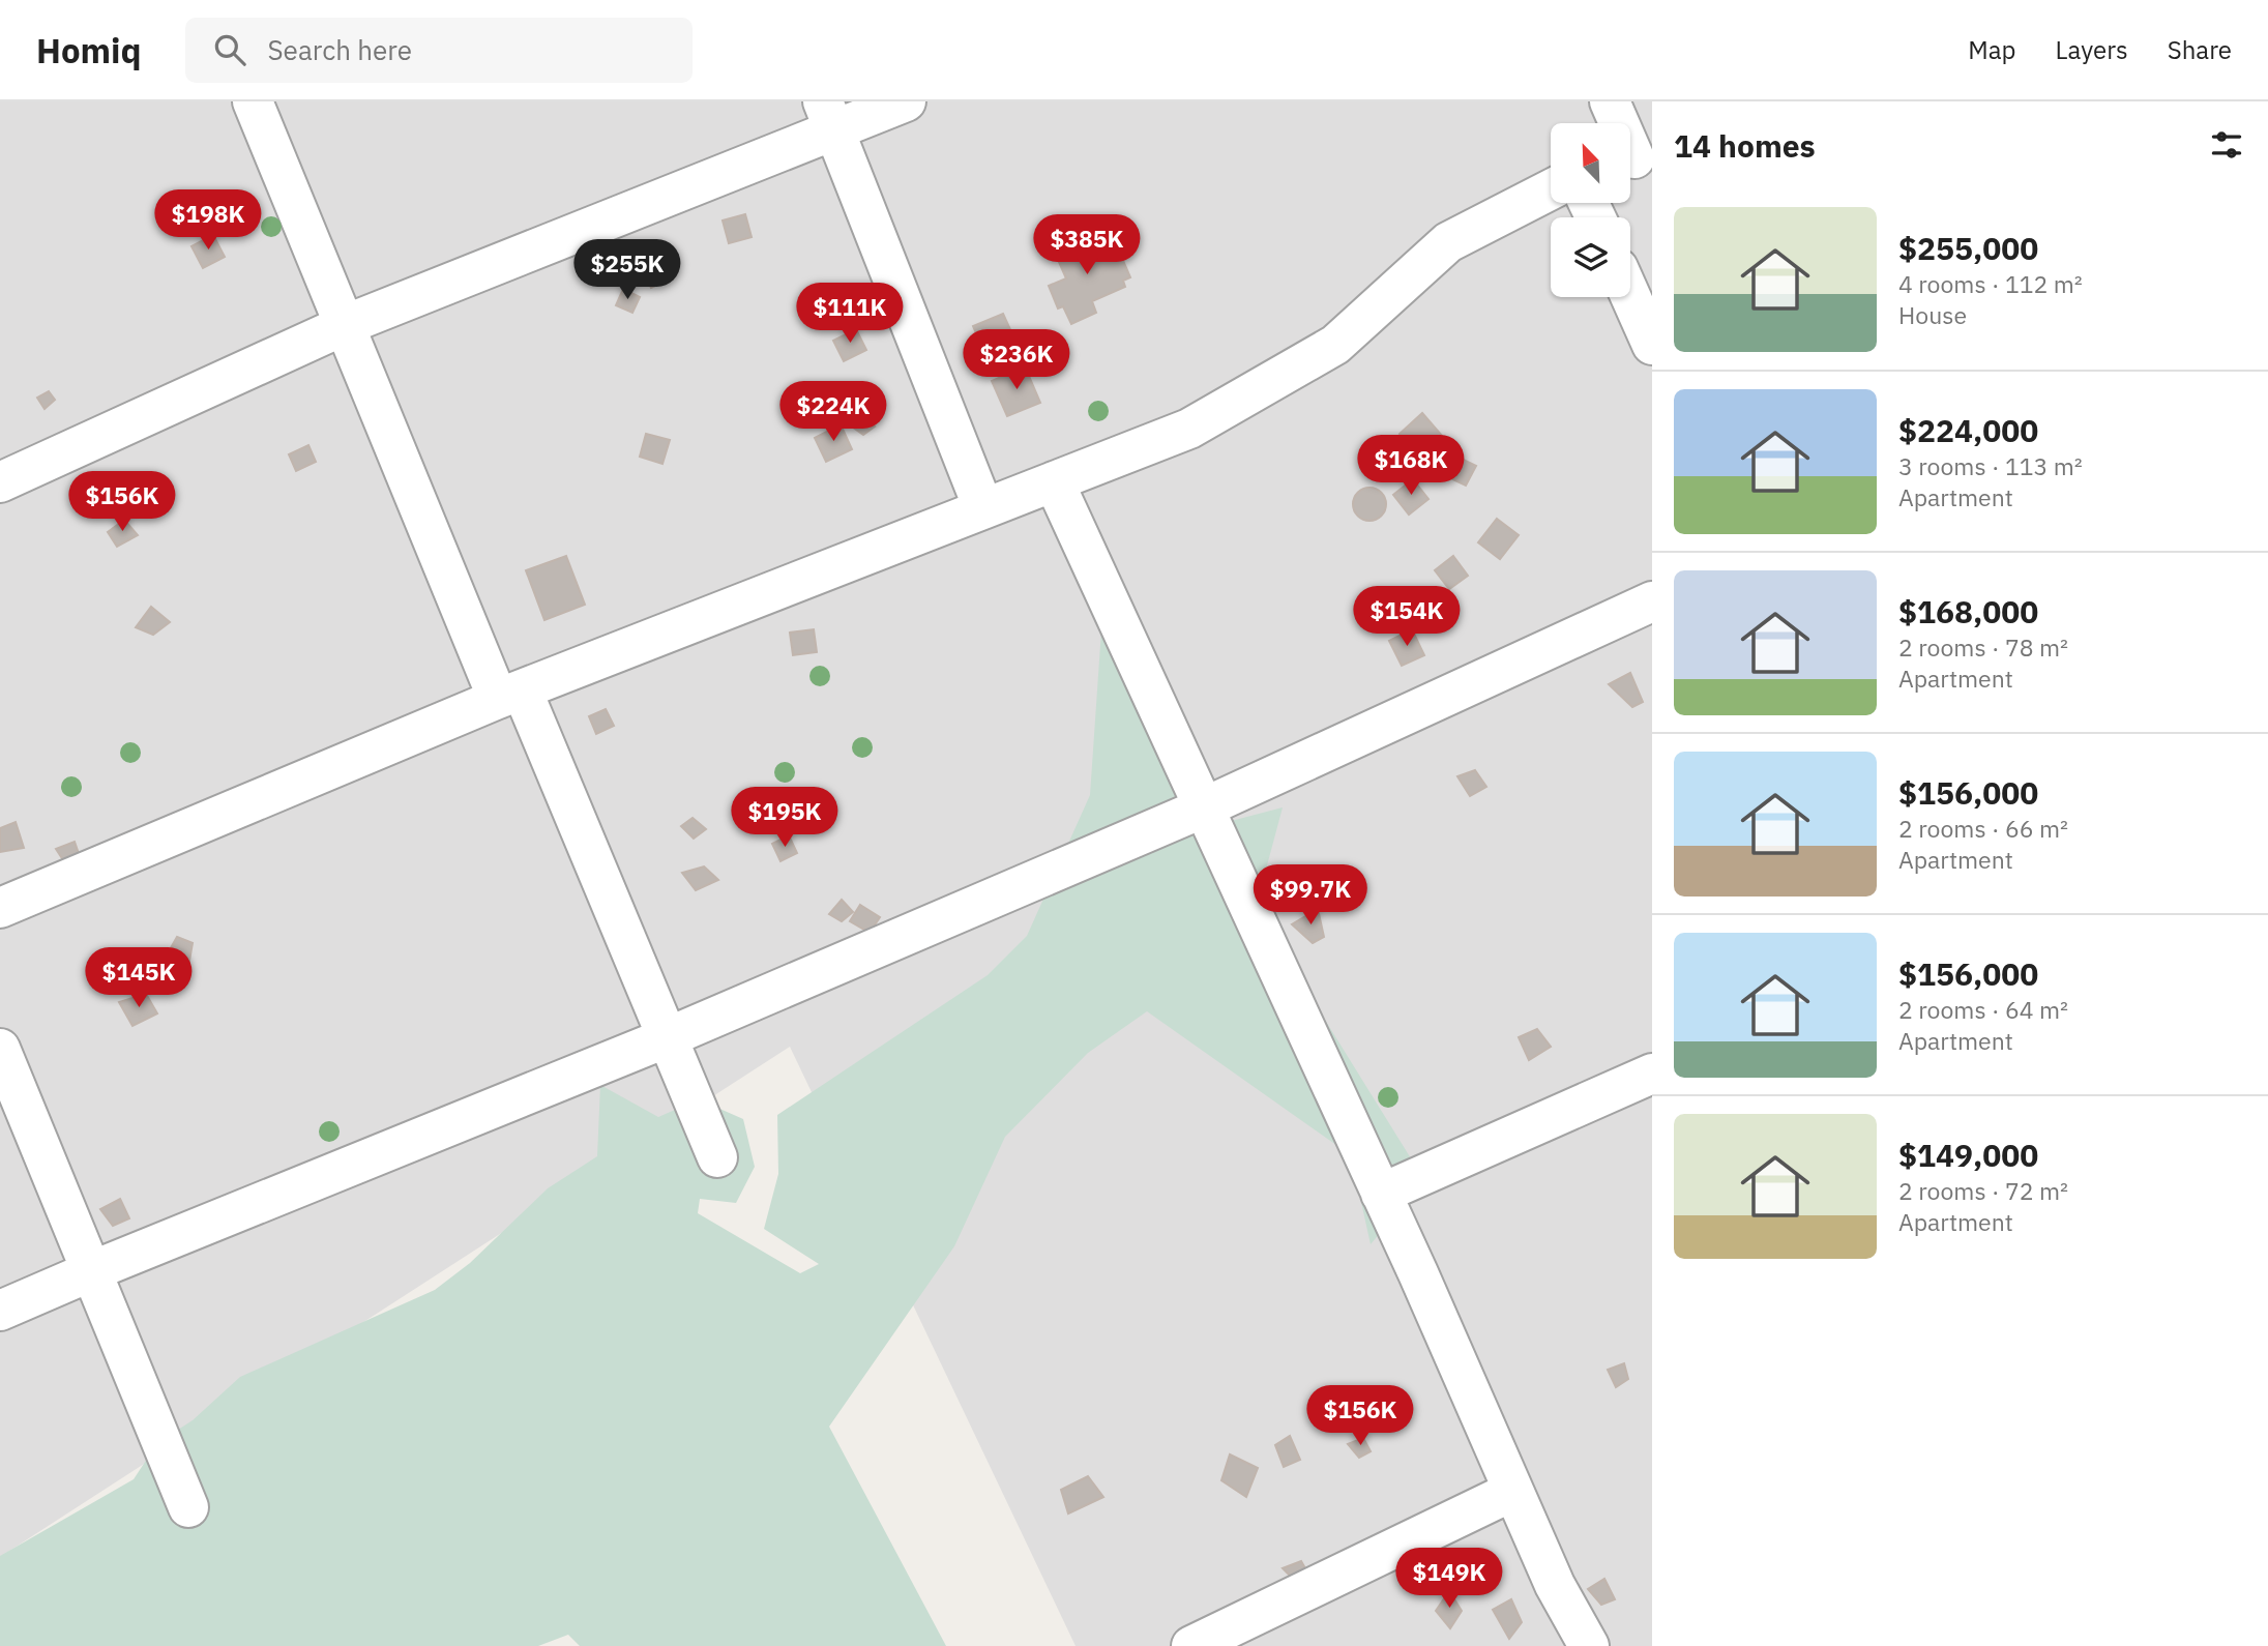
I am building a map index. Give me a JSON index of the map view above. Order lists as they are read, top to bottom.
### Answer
{
  "north": "top left",
  "page": {
    "header": "Homiq",
    "search": "Search here",
    "nav": ["Map", "Layers", "Share"],
    "heading": "14 homes",
    "list": [
      {
        "name": "$255,000",
        "note": "4 rooms · 112 m² · House"
      },
      {
        "name": "$224,000",
        "note": "3 rooms · 113 m² · Apartment"
      },
      {
        "name": "$168,000",
        "note": "2 rooms · 78 m² · Apartment"
      },
      {
        "name": "$156,000",
        "note": "2 rooms · 66 m² · Apartment"
      },
      {
        "name": "$156,000",
        "note": "2 rooms · 64 m² · Apartment"
      },
      {
        "name": "$149,000",
        "note": "2 rooms · 72 m² · Apartment"
      }
    ],
    "price": [
      "$198K",
      "$385K",
      "$255K",
      "$111K",
      "$236K",
      "$224K",
      "$168K",
      "$156K",
      "$154K",
      "$195K",
      "$99.7K",
      "$145K",
      "$156K",
      "$149K"
    ]
  }
}
